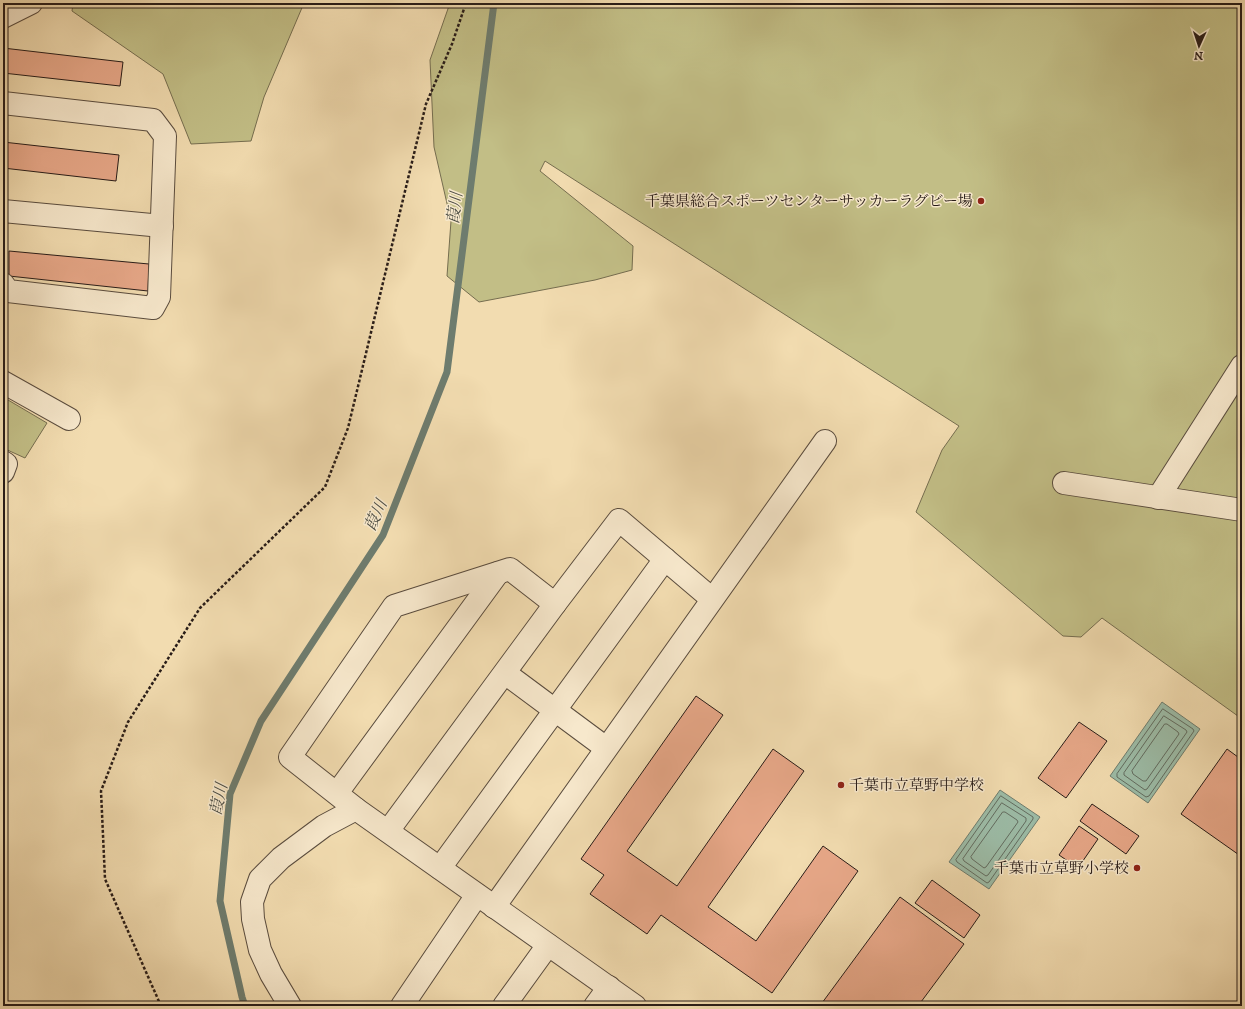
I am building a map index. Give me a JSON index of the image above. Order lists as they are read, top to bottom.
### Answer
{
  "water": ["葭川"],
  "places": ["千葉県総合スポーツセンターサッカーラグビー場", "千葉市立草野中学校", "千葉市立草野小学校"],
  "north": "bottom"
}
